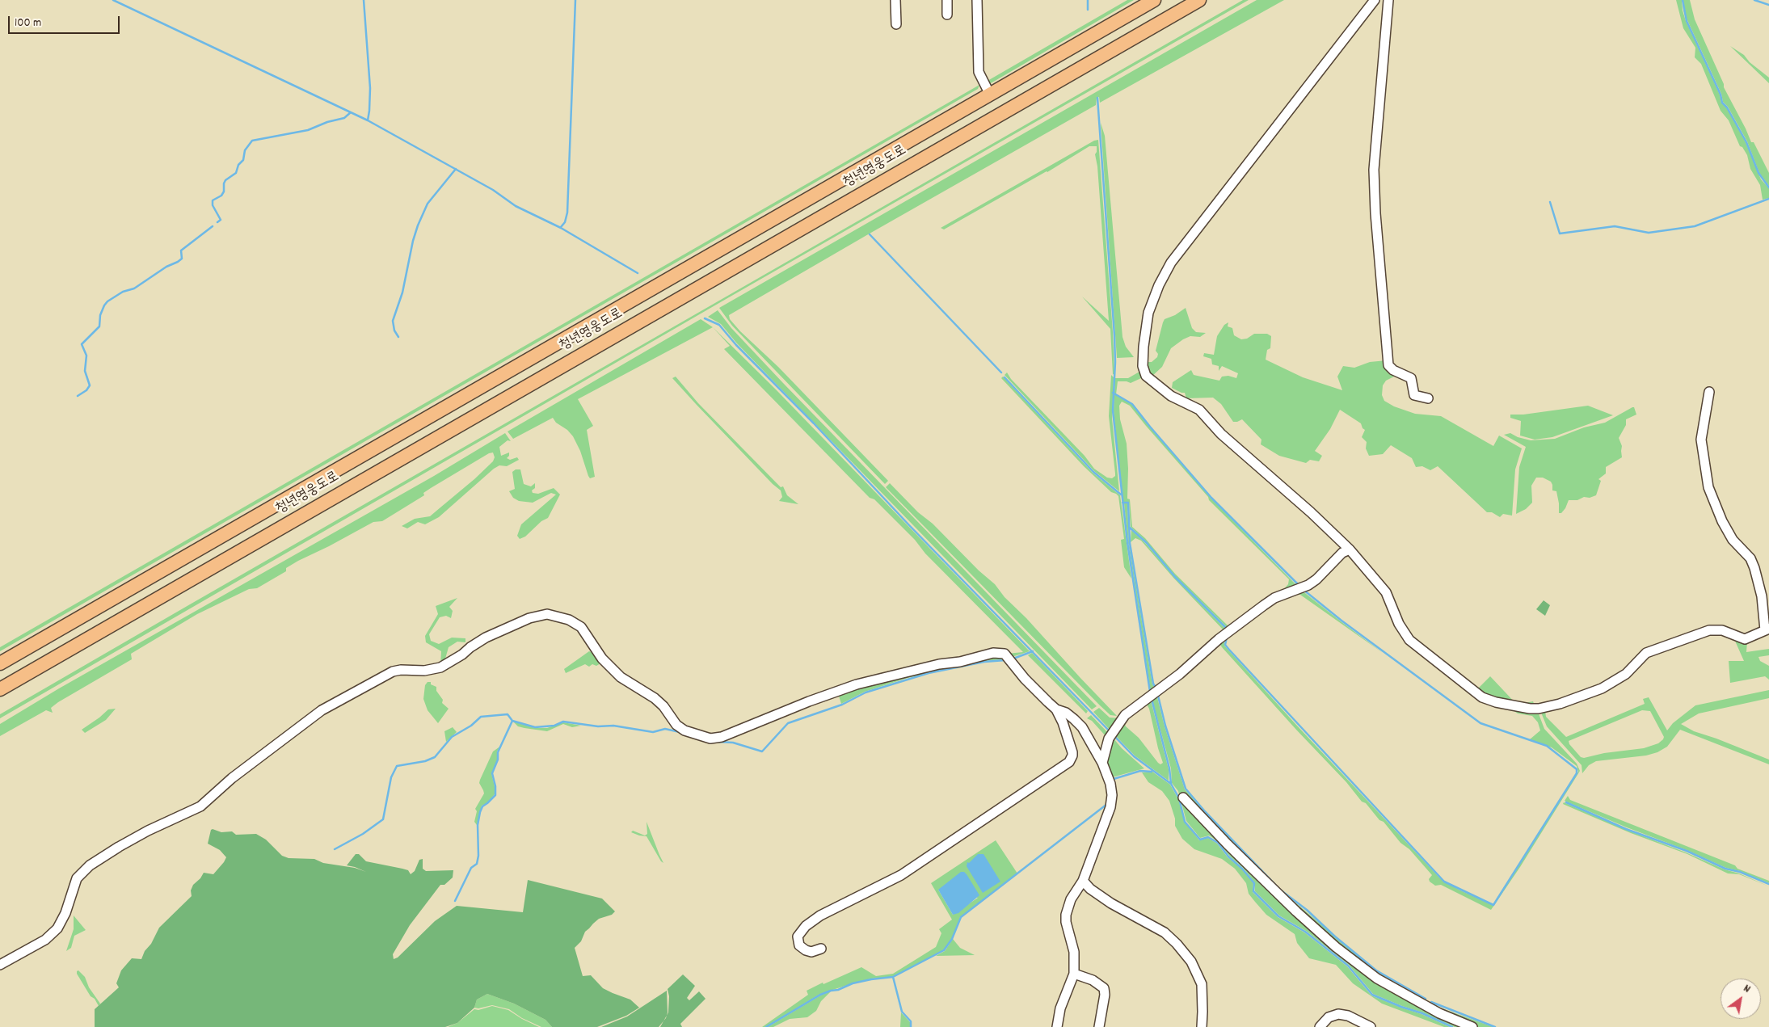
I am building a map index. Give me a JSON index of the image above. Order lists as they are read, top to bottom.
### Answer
{
  "streets": {
    "highway": ["청년영웅도로"]
  },
  "scale_bar": "100 m",
  "north": "top right"
}
